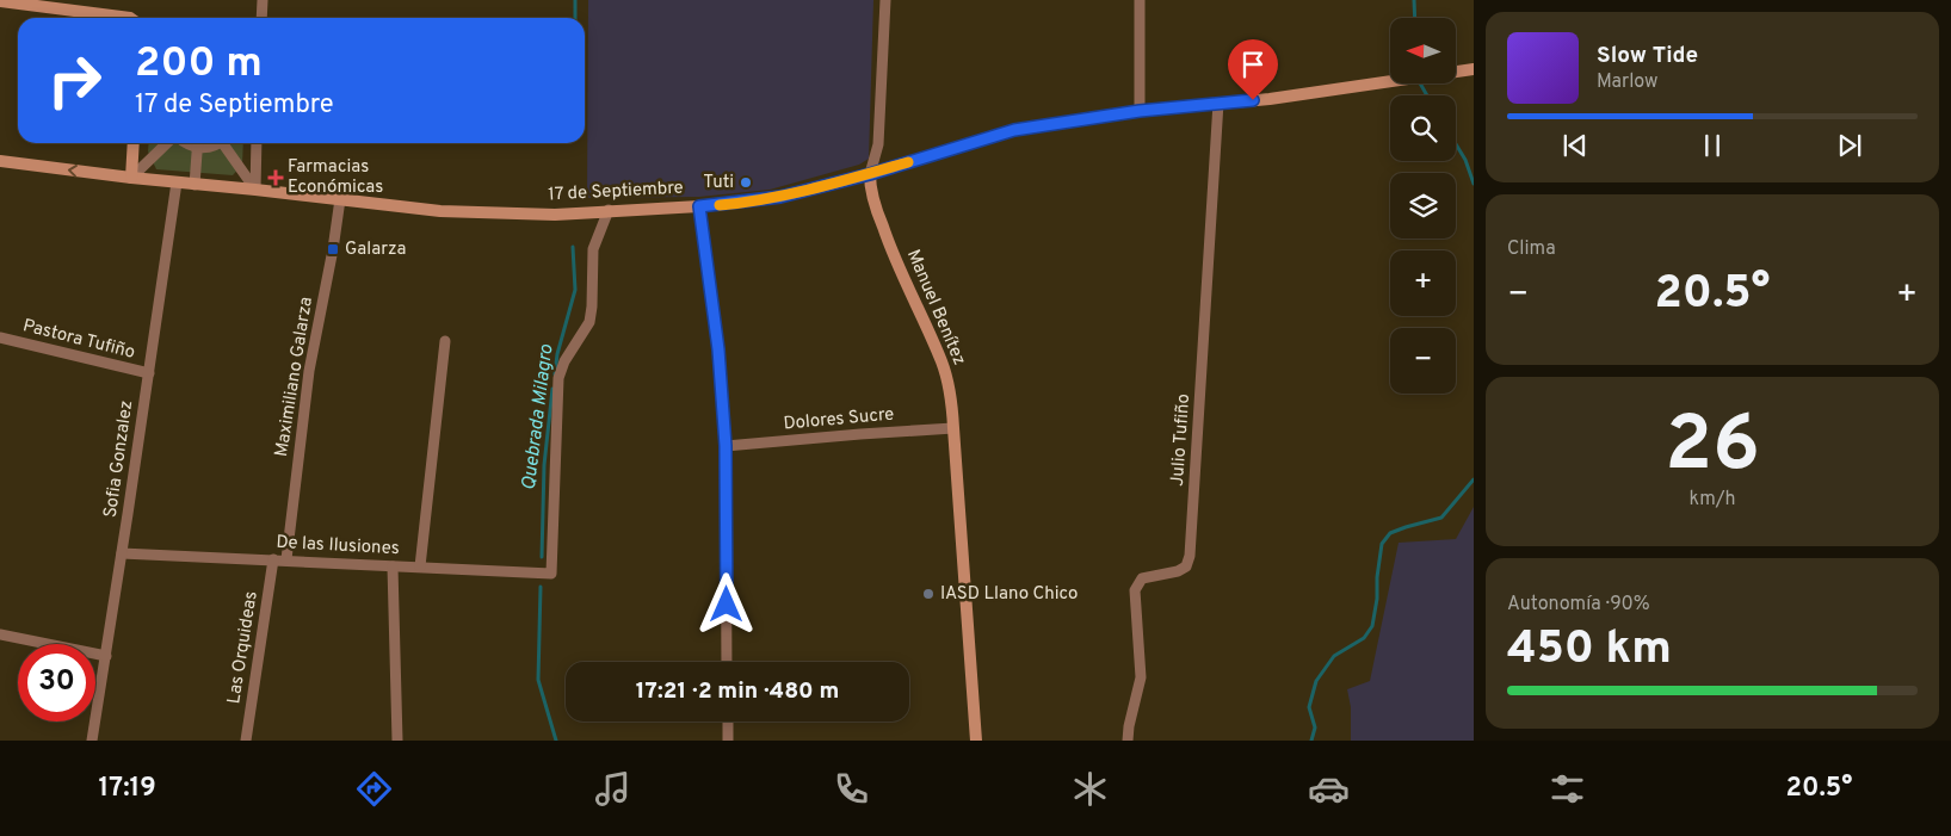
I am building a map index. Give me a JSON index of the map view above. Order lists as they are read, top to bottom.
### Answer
{
  "streets": {
    "street": [
      "17 de Septiembre",
      "Manuel Benítez",
      "Pastora Tufiño",
      "Maximiliano Galarza",
      "Dolores Sucre",
      "Julio Tufiño",
      "Sofia Gonzalez",
      "De las Ilusiones",
      "Las Orquideas"
    ]
  },
  "crossings": [
    ["17 de Septiembre", "Manuel Benítez"],
    ["17 de Septiembre", "Maximiliano Galarza"],
    ["17 de Septiembre", "Julio Tufiño"],
    ["17 de Septiembre", "Sofia Gonzalez"],
    ["17 de Septiembre", "De las Ilusiones"],
    ["Manuel Benítez", "Dolores Sucre"],
    ["Pastora Tufiño", "Sofia Gonzalez"],
    ["Maximiliano Galarza", "De las Ilusiones"],
    ["Sofia Gonzalez", "De las Ilusiones"],
    ["De las Ilusiones", "Las Orquideas"]
  ],
  "water": ["Quebrada Milagro"],
  "places": {
    "health": ["Farmacias Económicas"],
    "other": ["Tuti", "IASD Llano Chico"],
    "transit": ["Galarza"]
  },
  "north": "left",
  "page": {
    "map_buttons": ["+", "−"],
    "turn": ["200 m", "17 de Septiembre"],
    "song": ["Slow Tide", "Marlow"],
    "tile": [
      "Clima",
      ["26", "km/h"],
      ["Autonomía · 90%", "450 km"]
    ],
    "heat": ["−", "20.5°", "+"],
    "limit": "30",
    "trip": "17:21 · 2 min · 480 m",
    "tabs": ["17:19", "20.5°"]
  }
}
